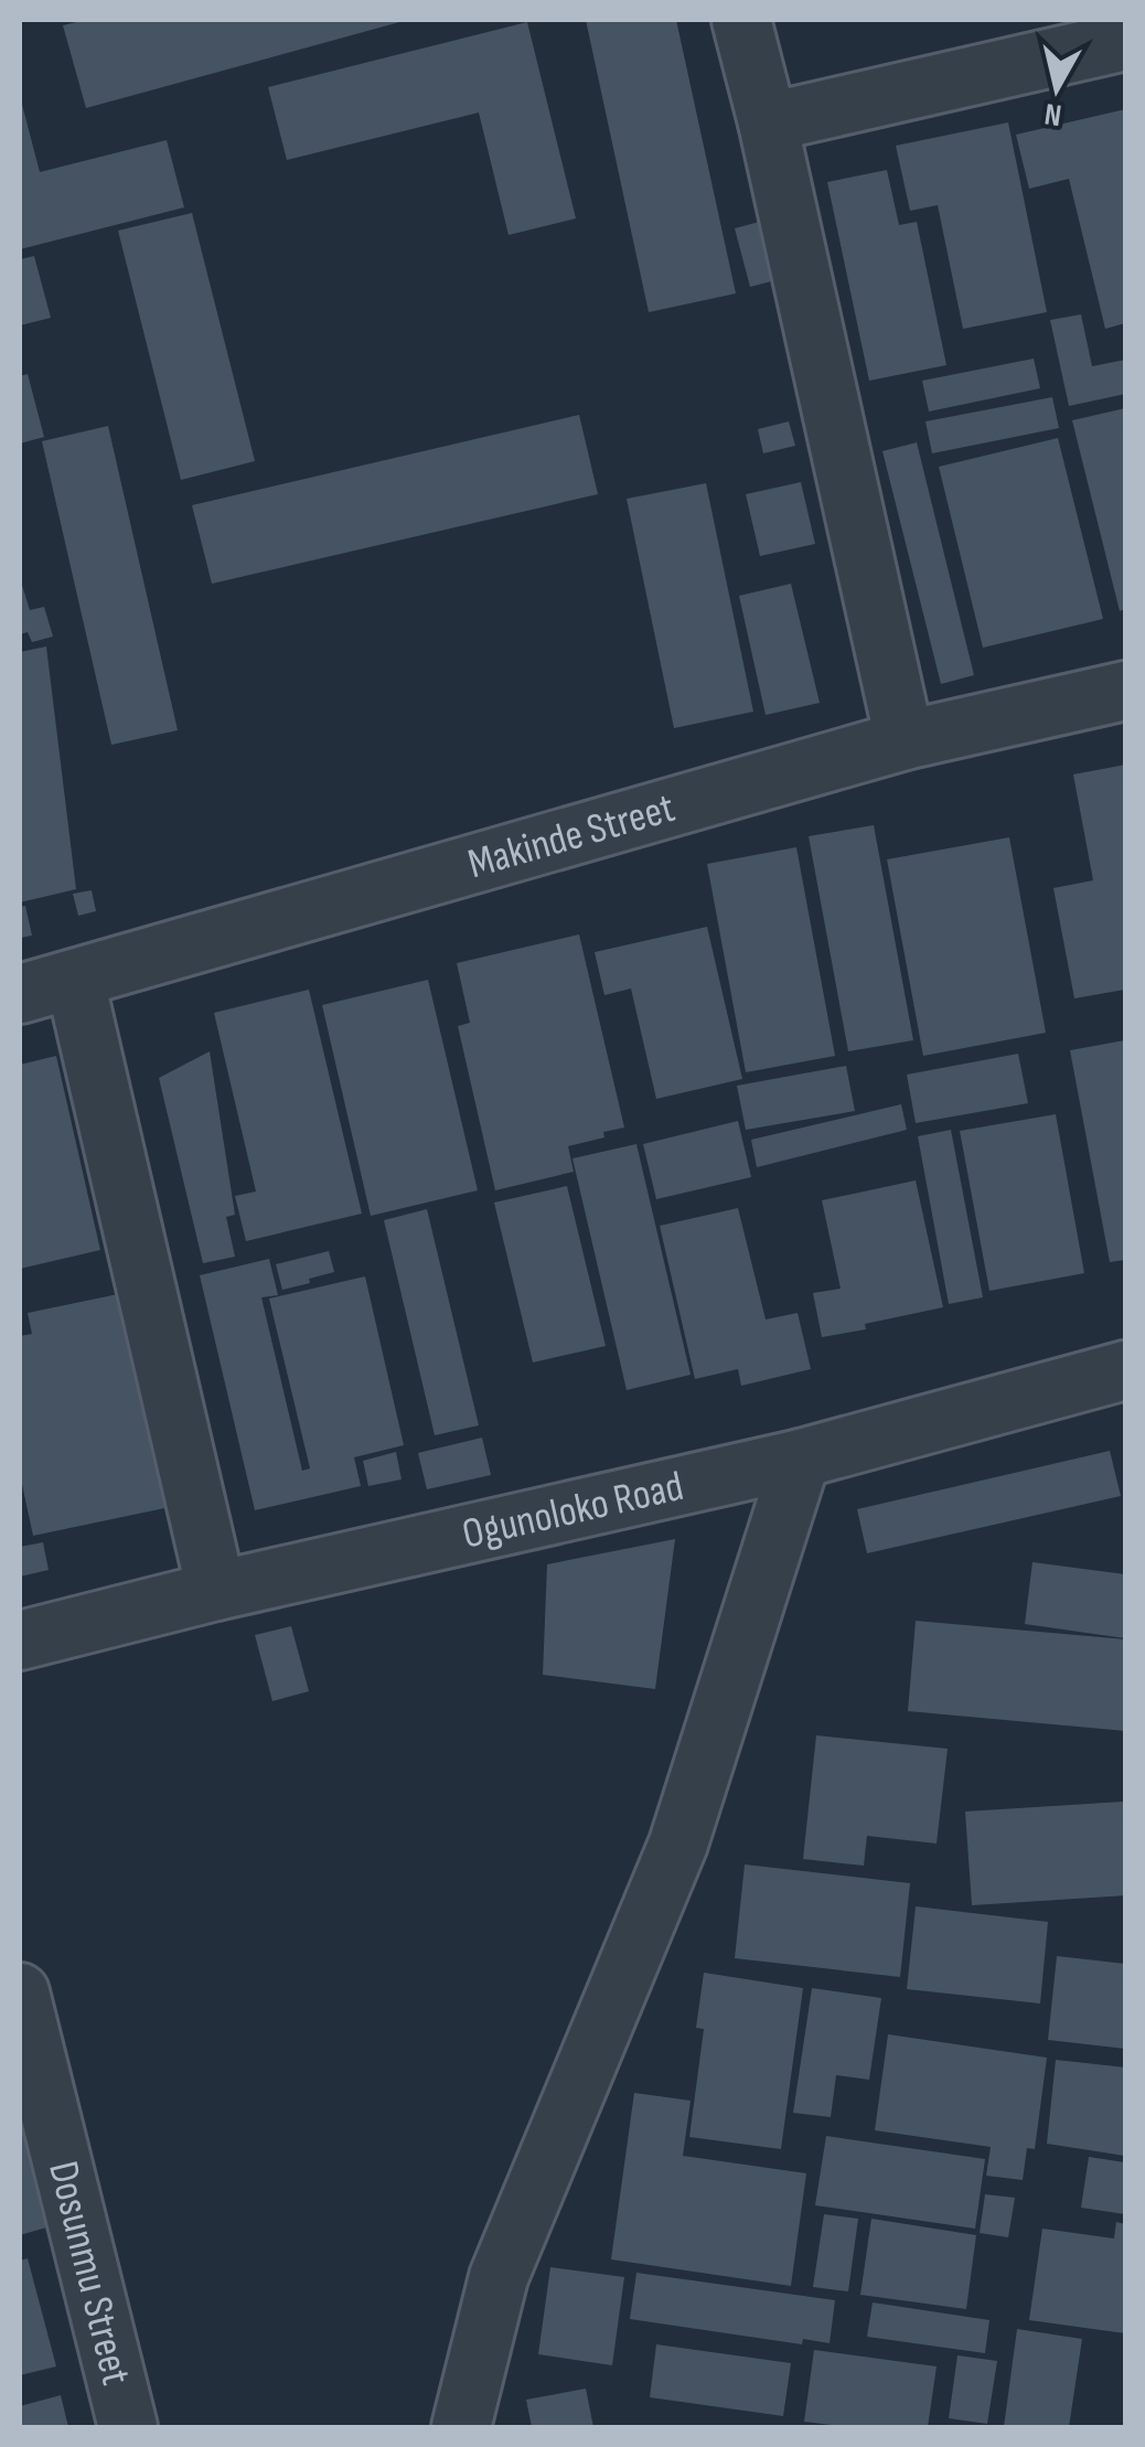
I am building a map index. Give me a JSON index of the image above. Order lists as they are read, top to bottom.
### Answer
{
  "streets": {
    "street": ["Makinde Street", "Ogunoloko Road", "Dosunmu Street"]
  },
  "north": "bottom"
}
